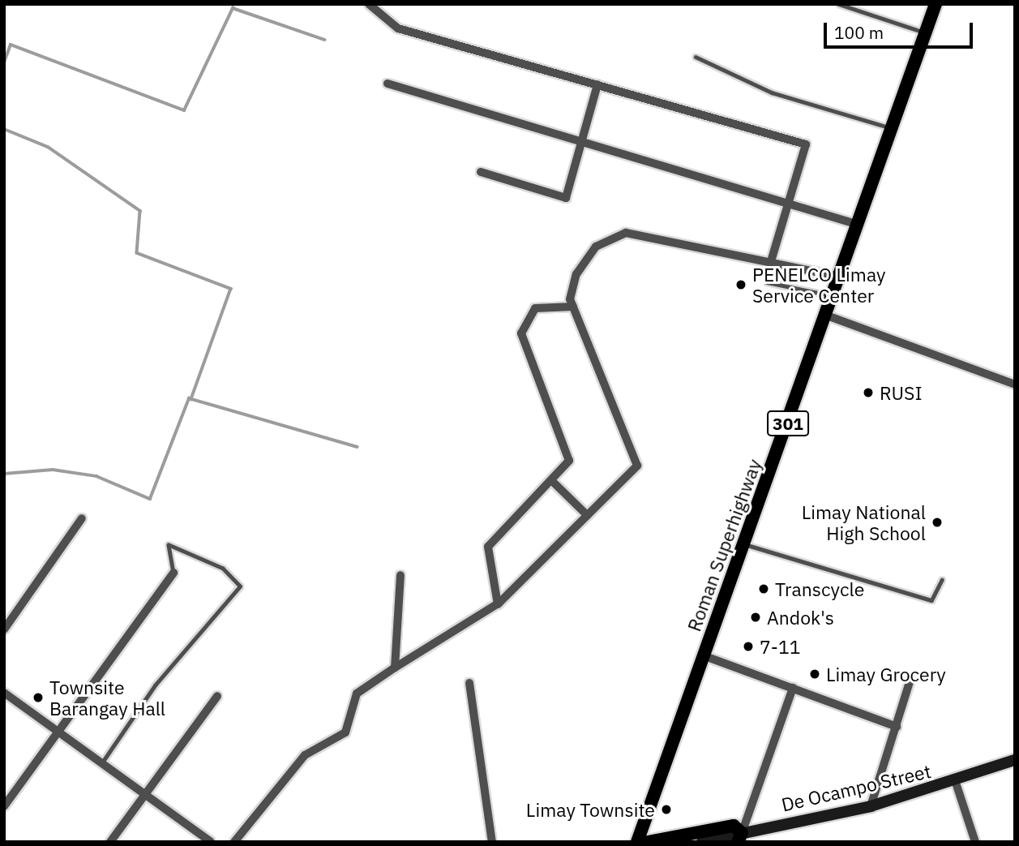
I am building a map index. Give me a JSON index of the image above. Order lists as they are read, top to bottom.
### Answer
{
  "streets": {
    "main road": ["301", "Roman Superhighway"],
    "street": ["De Ocampo Street"]
  },
  "places": [
    "PENELCO Limay Service Center",
    "RUSI",
    "Limay National High School",
    "Transcycle",
    "Andok's",
    "7-11",
    "Limay Grocery",
    "Townsite Barangay Hall",
    "Limay Townsite"
  ],
  "scale_bar": "100 m"
}
